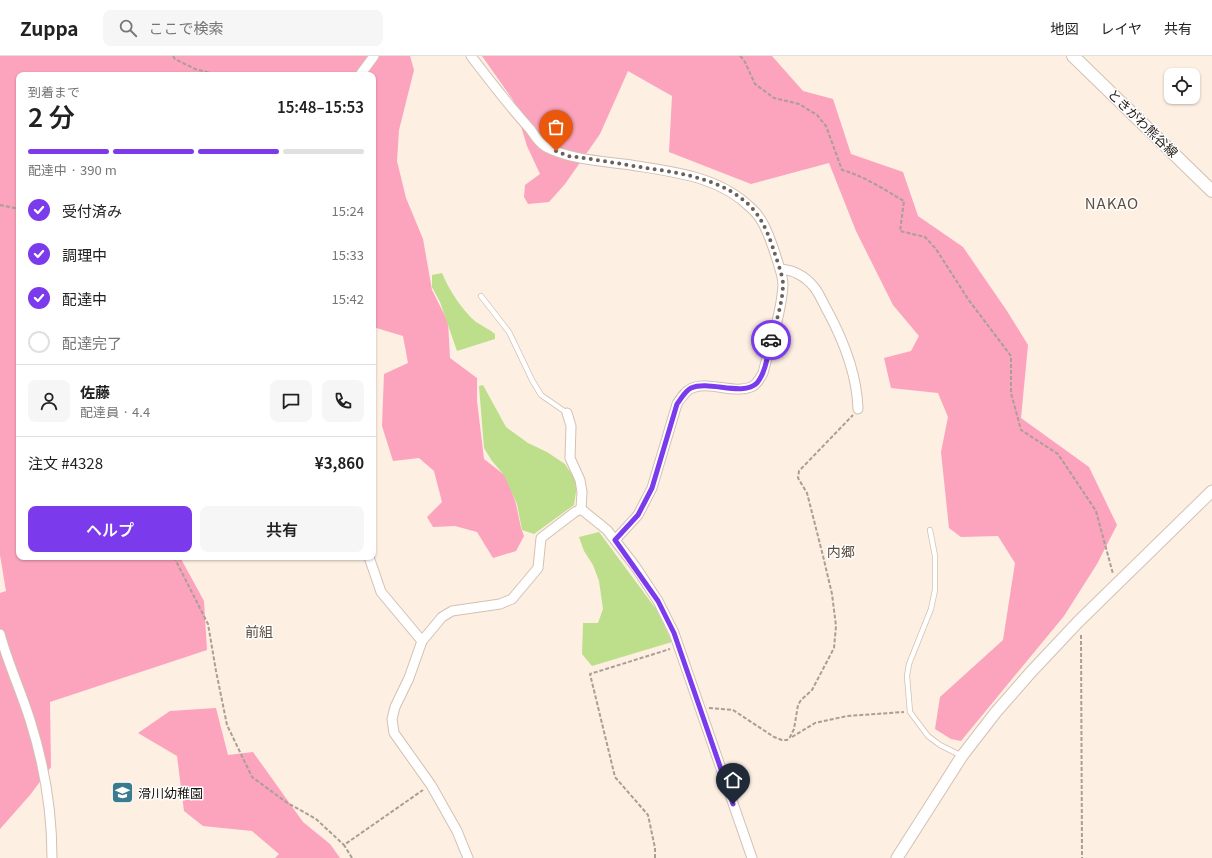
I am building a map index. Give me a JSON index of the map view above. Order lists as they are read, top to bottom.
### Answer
{
  "streets": {
    "main road": ["ときがわ熊谷線"]
  },
  "districts": ["NAKAO", "内郷", "前組"],
  "places": {
    "school or university": ["滑川幼稚園"]
  },
  "page": {
    "header": "Zuppa",
    "search": "ここで検索",
    "nav": ["地図", "レイヤ", "共有"],
    "heading": ["2 分", "到着まで", "15:48–15:53"],
    "panel": [
      "佐藤",
      "配達員 · 4.4",
      "注文 #4328",
      "¥3,860"
    ],
    "bar": "配達中 · 390 m",
    "list": [
      ["受付済み", "15:24"],
      ["調理中", "15:33"],
      ["配達中", "15:42"],
      "配達完了"
    ],
    "buttons": ["ヘルプ", "共有"]
  }
}
